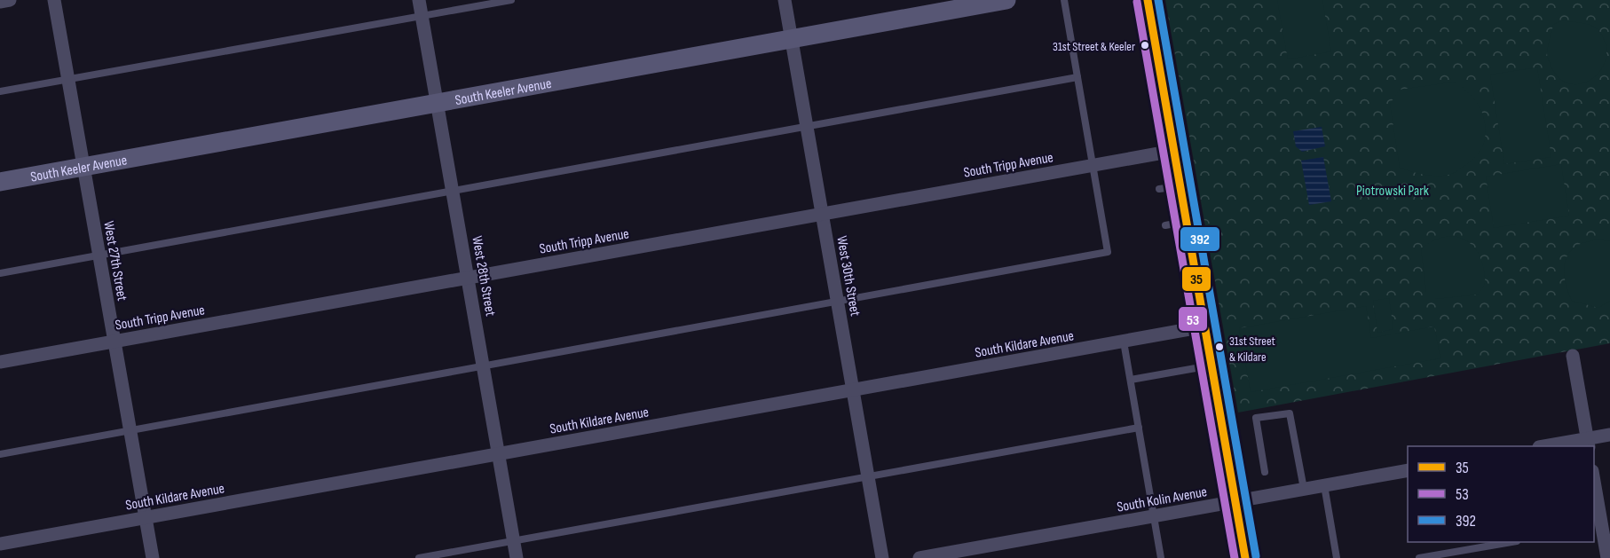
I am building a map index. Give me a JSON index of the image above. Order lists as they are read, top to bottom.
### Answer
{
  "streets": {
    "street": [
      "South Keeler Avenue",
      "South Tripp Avenue",
      "West 27th Street",
      "West 28th Street",
      "West 30th Street",
      "South Kildare Avenue",
      "South Kolin Avenue"
    ]
  },
  "crossings": [
    ["South Keeler Avenue", "West 27th Street"],
    ["South Keeler Avenue", "West 28th Street"],
    ["South Keeler Avenue", "West 30th Street"],
    ["South Tripp Avenue", "West 27th Street"],
    ["South Tripp Avenue", "West 28th Street"],
    ["South Tripp Avenue", "West 30th Street"],
    ["West 27th Street", "South Kildare Avenue"],
    ["West 28th Street", "South Kildare Avenue"],
    ["West 30th Street", "South Kildare Avenue"]
  ],
  "parks": ["Piotrowski Park"],
  "places": ["31st Street & Keeler", "31st Street & Kildare"],
  "lines": ["transit line 35", "transit line 392", "transit line 53"],
  "legend": ["35", "53", "392"]
}
